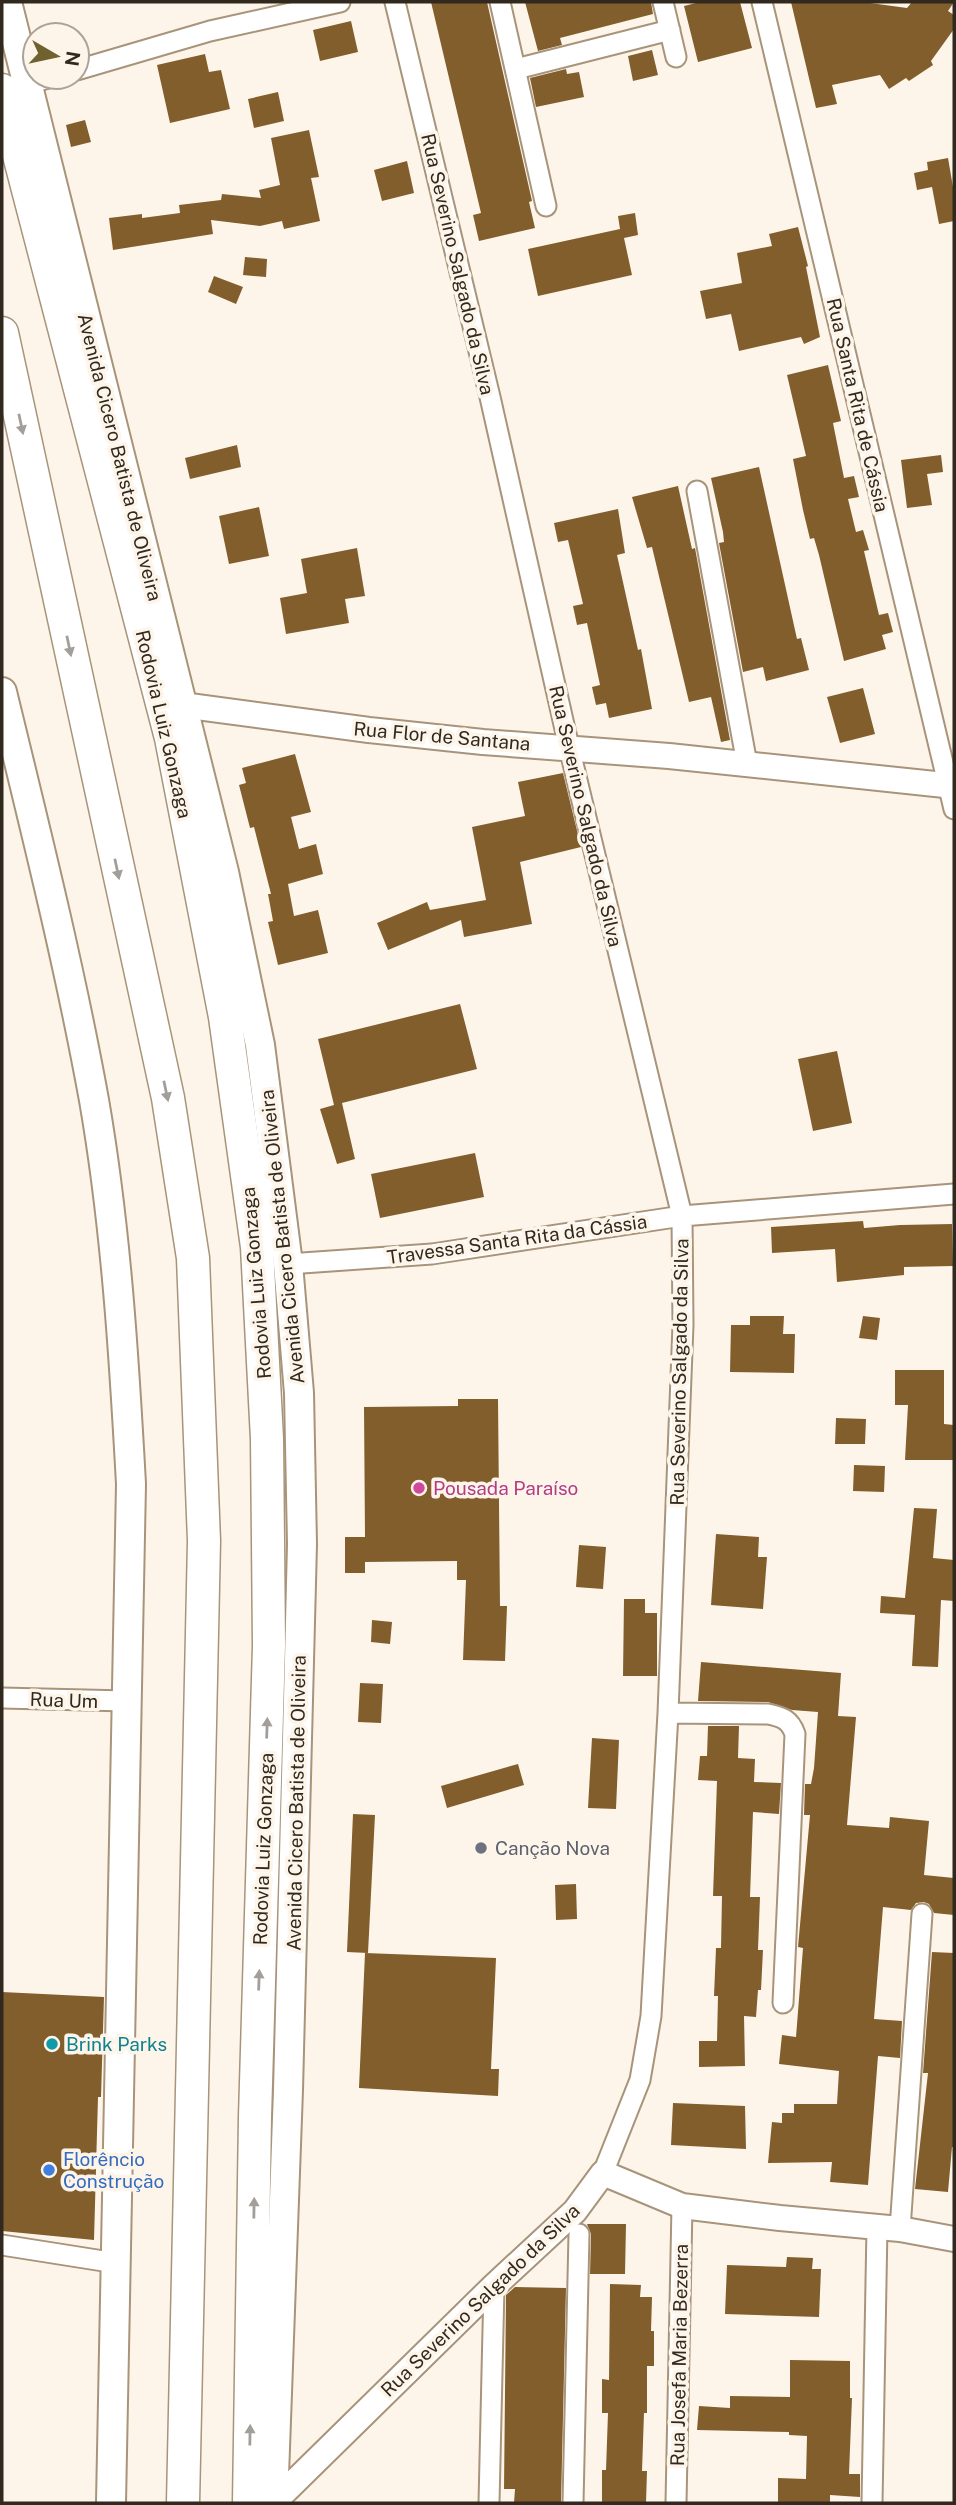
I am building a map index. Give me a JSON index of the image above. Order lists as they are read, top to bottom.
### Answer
{
  "streets": {
    "highway": ["Rodovia Luiz Gonzaga"],
    "main road": ["Avenida Cicero Batista de Oliveira"],
    "street": [
      "Rua Severino Salgado da Silva",
      "Rua Santa Rita de Cássia",
      "Rua Flor de Santana",
      "Travessa Santa Rita da Cássia",
      "Rua Um",
      "Rua Josefa Maria Bezerra"
    ]
  },
  "crossings": [
    ["Rua Severino Salgado da Silva", "Avenida Cicero Batista de Oliveira"],
    ["Rua Severino Salgado da Silva", "Rua Flor de Santana"],
    ["Rua Severino Salgado da Silva", "Travessa Santa Rita da Cássia"],
    ["Rua Santa Rita de Cássia", "Rua Flor de Santana"],
    ["Avenida Cicero Batista de Oliveira", "Rua Flor de Santana"],
    ["Avenida Cicero Batista de Oliveira", "Travessa Santa Rita da Cássia"]
  ],
  "places": [
    "Pousada Paraíso",
    "Canção Nova",
    "Brink Parks",
    "Florêncio Construção"
  ],
  "north": "right"
}
